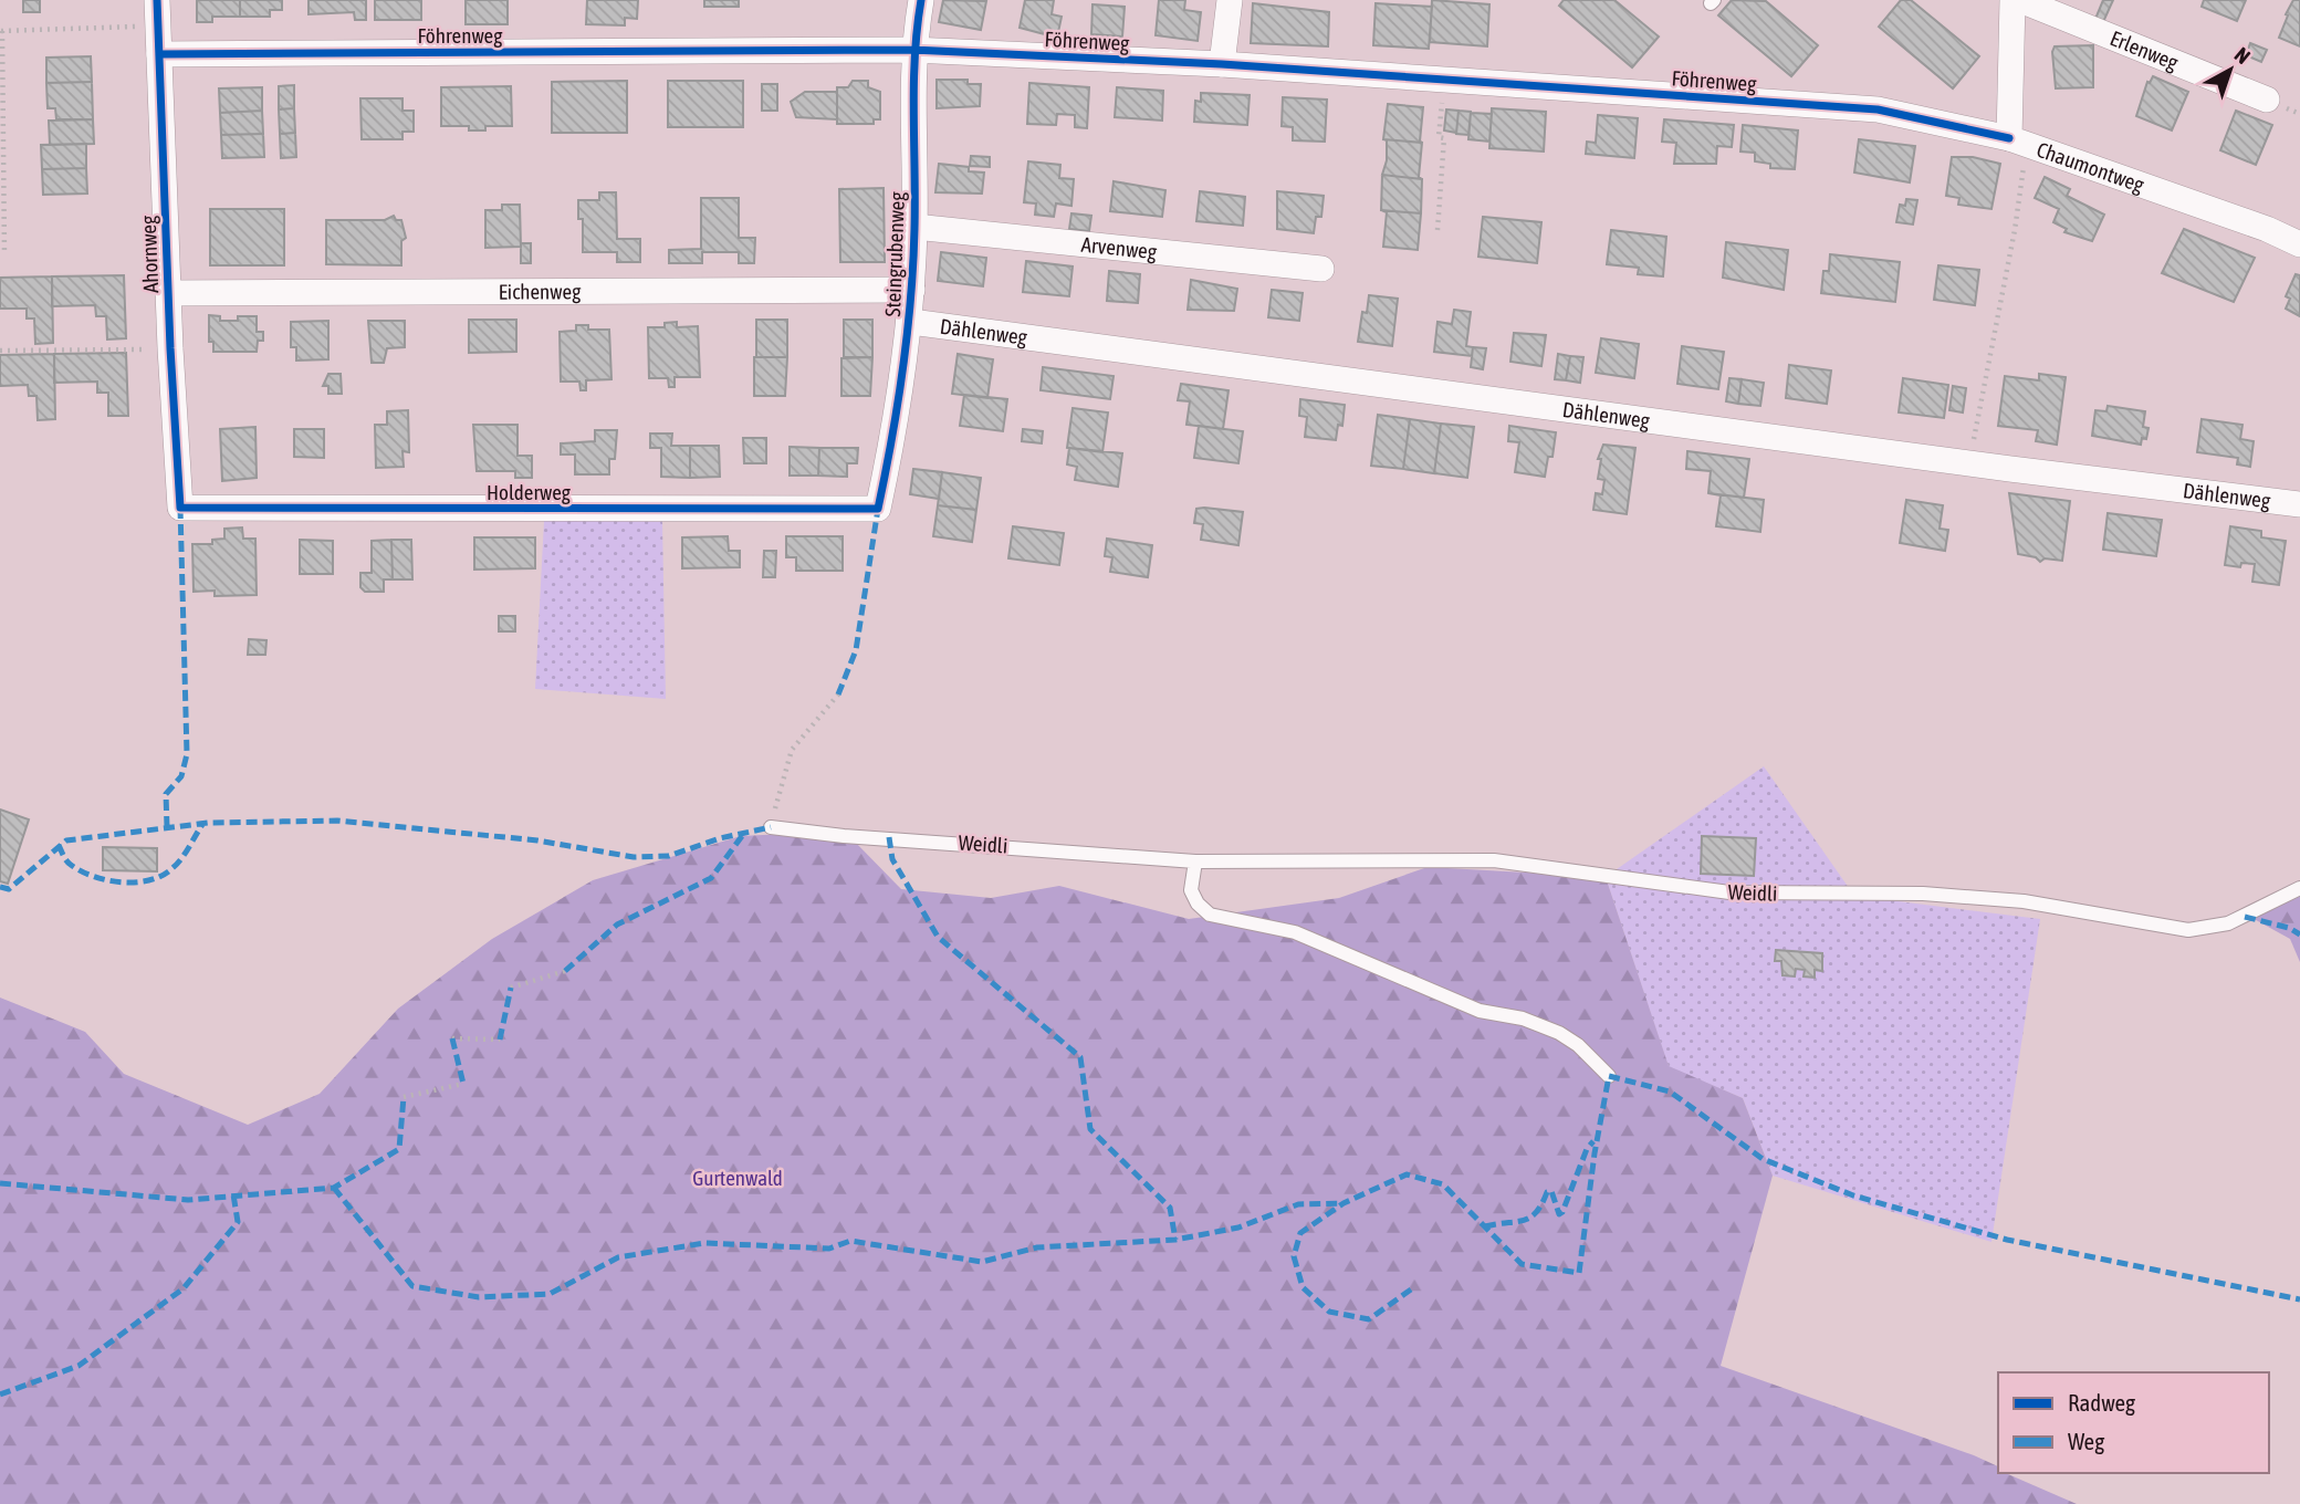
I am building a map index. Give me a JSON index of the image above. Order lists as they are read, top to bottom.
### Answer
{
  "streets": {
    "street": [
      "Föhrenweg",
      "Erlenweg",
      "Chaumontweg",
      "Arvenweg",
      "Ahornweg",
      "Steingrubenweg",
      "Eichenweg",
      "Dählenweg",
      "Holderweg"
    ],
    "lane": ["Weidli"]
  },
  "crossings": [
    ["Föhrenweg", "Chaumontweg"],
    ["Föhrenweg", "Ahornweg"],
    ["Föhrenweg", "Steingrubenweg"],
    ["Arvenweg", "Steingrubenweg"],
    ["Ahornweg", "Eichenweg"],
    ["Ahornweg", "Holderweg"],
    ["Steingrubenweg", "Eichenweg"],
    ["Steingrubenweg", "Dählenweg"],
    ["Steingrubenweg", "Holderweg"]
  ],
  "parks": ["Gurtenwald"],
  "legend": ["Radweg", "Weg"],
  "north": "top right"
}
